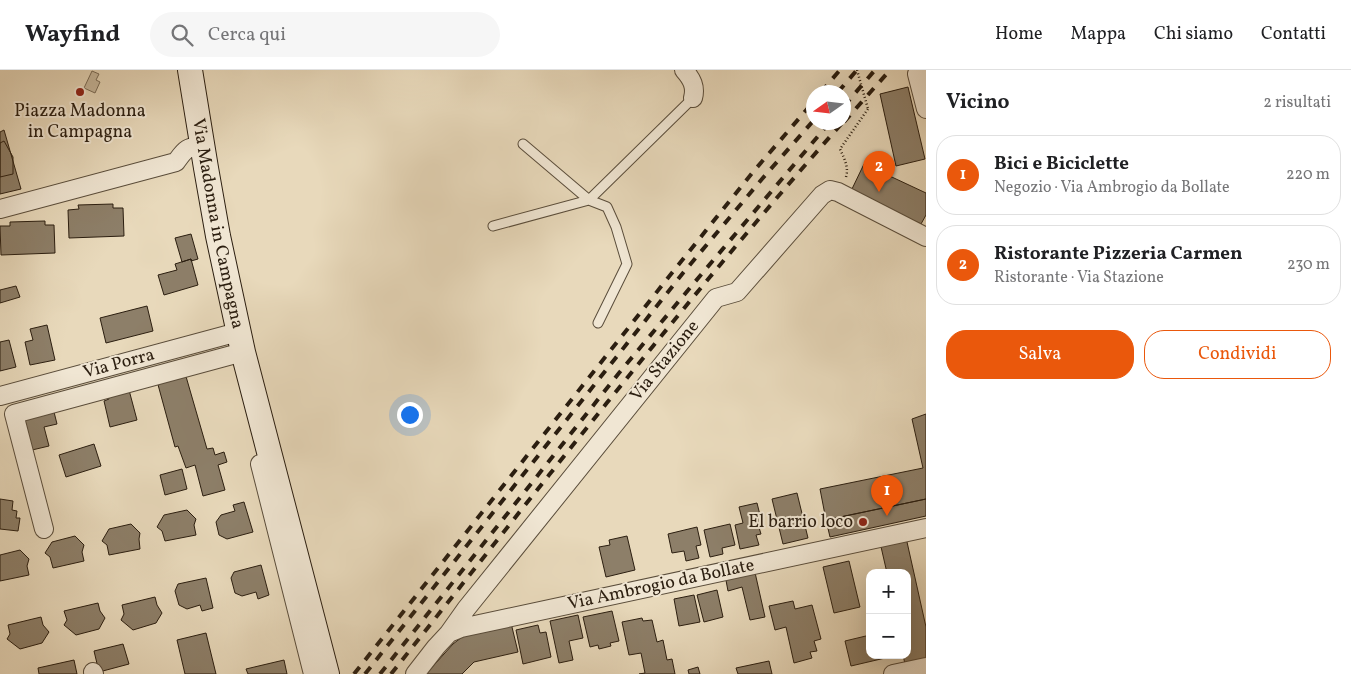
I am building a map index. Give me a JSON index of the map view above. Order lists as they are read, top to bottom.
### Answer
{
  "streets": {
    "street": [
      "Via Madonna in Campagna",
      "Via Stazione",
      "Via Porra",
      "Via Ambrogio da Bollate"
    ]
  },
  "crossings": [
    ["Via Madonna in Campagna", "Via Porra"],
    ["Via Stazione", "Via Ambrogio da Bollate"]
  ],
  "places": ["Piazza Madonna in Campagna", "El barrio loco"],
  "north": "left",
  "page": {
    "header": "Wayfind",
    "search": "Cerca qui",
    "nav": [
      "Home",
      "Mappa",
      "Chi siamo",
      "Contatti"
    ],
    "heading": ["Vicino", "2 risultati"],
    "list": [
      {
        "mark": "1",
        "name": "Bici e Biciclette",
        "note": "Negozio · Via Ambrogio da Bollate",
        "value": "220 m"
      },
      {
        "mark": "2",
        "name": "Ristorante Pizzeria Carmen",
        "note": "Ristorante · Via Stazione",
        "value": "230 m"
      }
    ],
    "pins": ["2", "1"],
    "buttons": ["Salva", "Condividi"],
    "map_buttons": ["+", "−"]
  }
}
